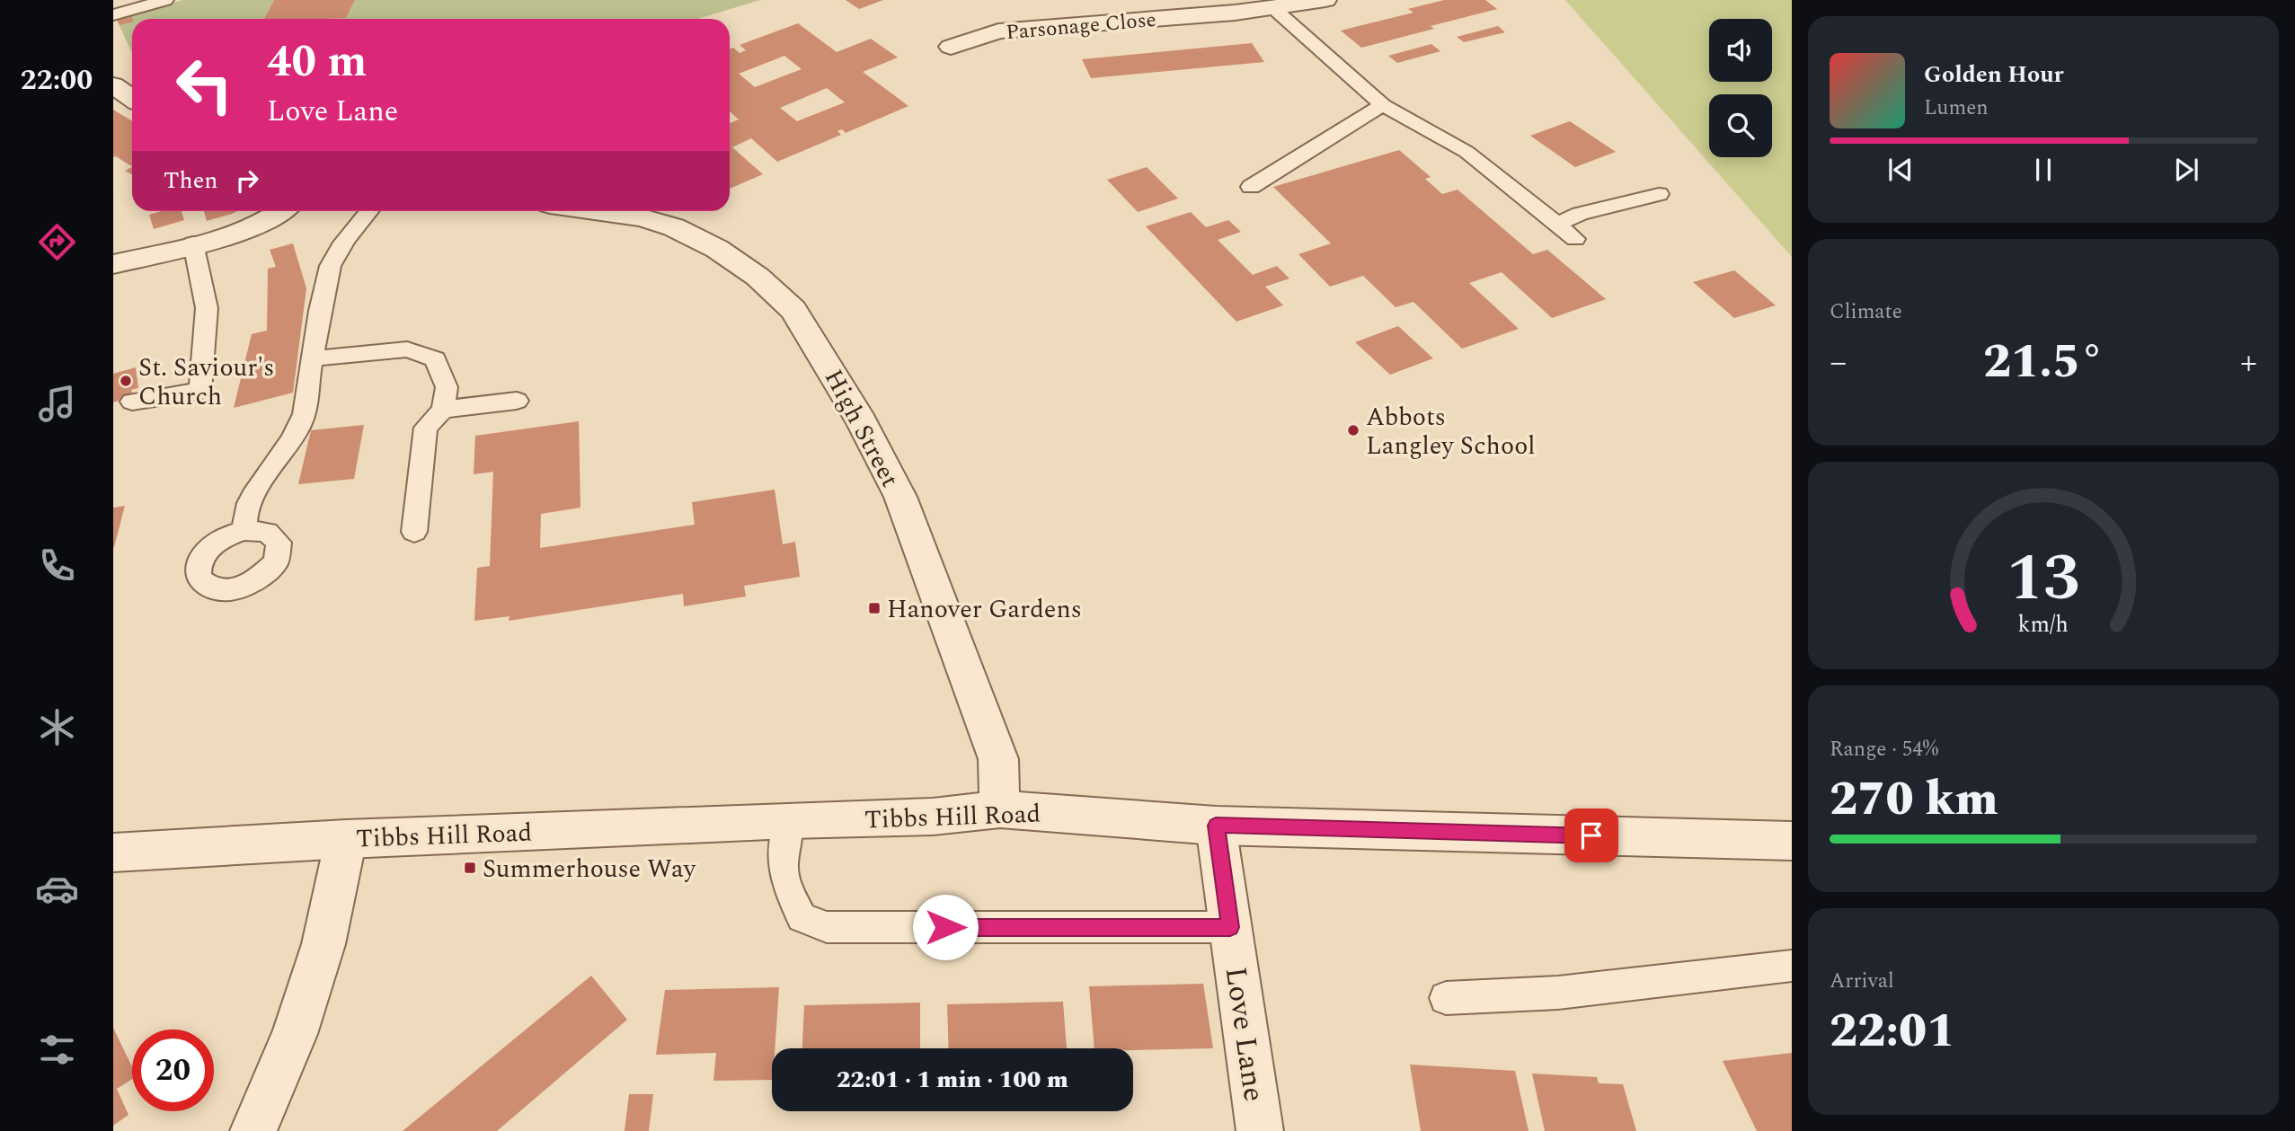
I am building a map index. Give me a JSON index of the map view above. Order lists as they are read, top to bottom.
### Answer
{
  "streets": {
    "street": [
      "Parsonage Close",
      "High Street",
      "Tibbs Hill Road",
      "Love Lane"
    ]
  },
  "crossings": [
    ["High Street", "Tibbs Hill Road"],
    ["Tibbs Hill Road", "Love Lane"]
  ],
  "places": {
    "other": ["St. Saviour's Church", "Abbots Langley School"],
    "transit": ["Hanover Gardens", "Summerhouse Way"]
  },
  "page": {
    "tabs": "22:00",
    "turn": ["40 m", "Love Lane"],
    "song": ["Golden Hour", "Lumen"],
    "then": "Then",
    "tile": [
      "Climate",
      ["Range · 54%", "270 km"],
      ["Arrival", "22:01"]
    ],
    "heat": ["−", "21.5°", "+"],
    "limit": "20",
    "trip": "22:01 · 1 min · 100 m",
    "gauge": ["13", "km/h"]
  }
}
